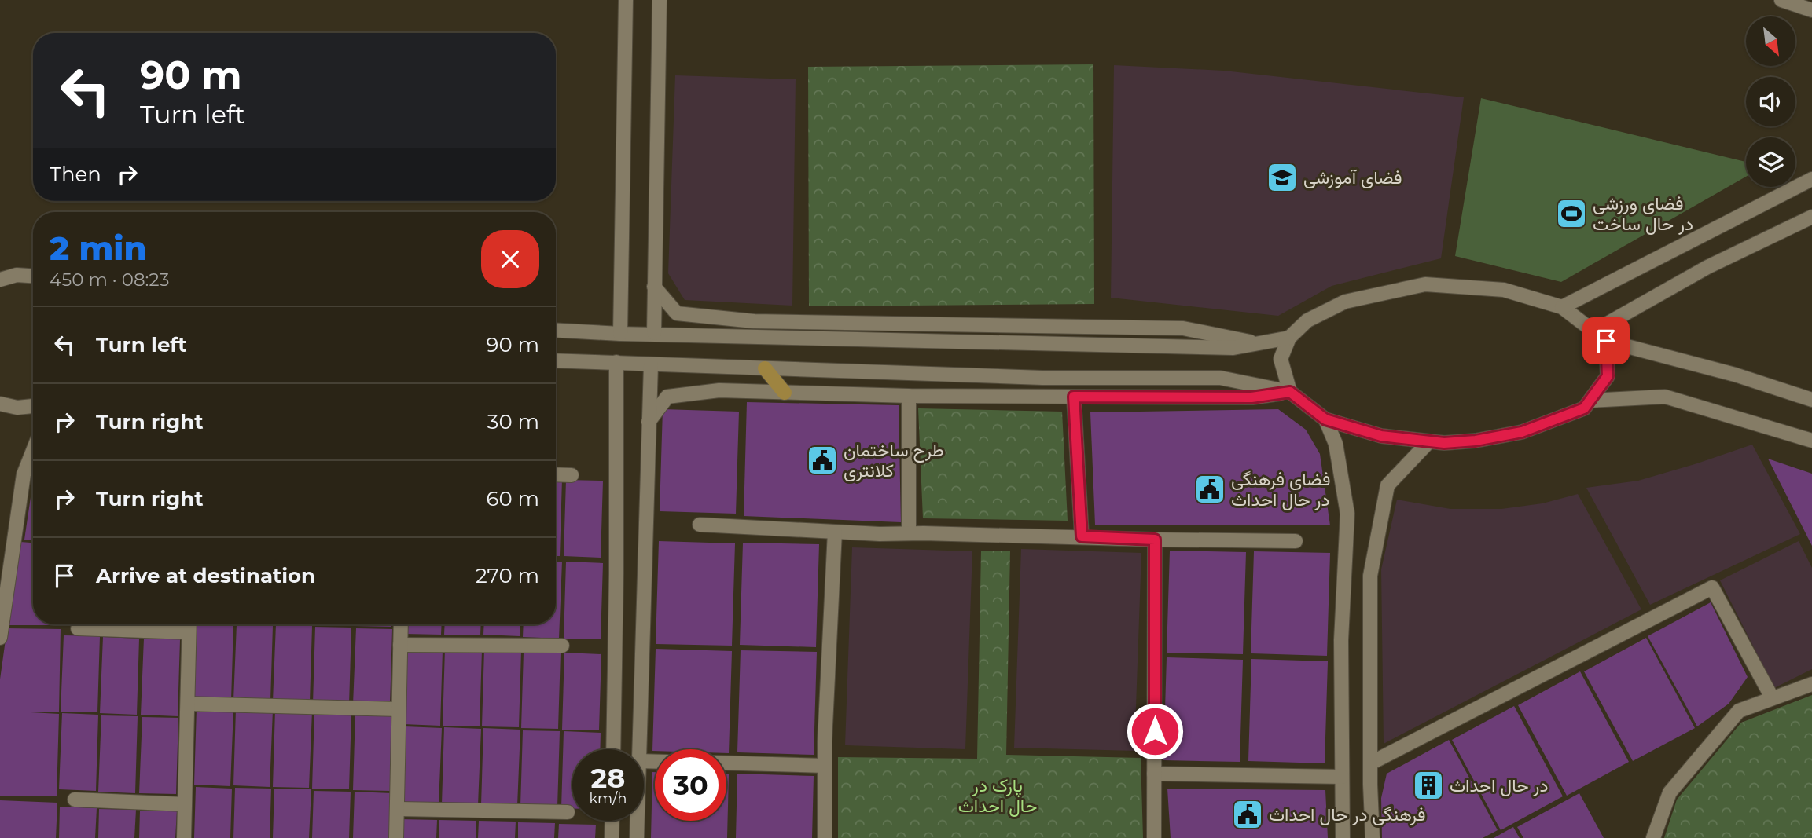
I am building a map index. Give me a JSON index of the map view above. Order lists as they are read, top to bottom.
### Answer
{
  "parks": ["پارک در حال احداث"],
  "places": {
    "school or university": ["فضای آموزشی"],
    "sports": ["فضای ورزشی در حال ساخت"],
    "public building": ["طرح ساختمان کلانتری", "فضای فرهنگی در حال احداث", "فرهنگی در حال احداث"],
    "building": ["در حال احداث"]
  },
  "north": "bottom right",
  "page": {
    "turn": ["90 m", "Turn left"],
    "then": "Then",
    "heading": ["2 min", "450 m · 08:23"],
    "list": [
      {
        "name": "Turn left",
        "value": "90 m"
      },
      {
        "name": "Turn right",
        "value": "30 m"
      },
      {
        "name": "Turn right",
        "value": "60 m"
      },
      {
        "name": "Arrive at destination",
        "value": "270 m"
      }
    ],
    "speed": "28 km/h",
    "limit": "30"
  }
}
